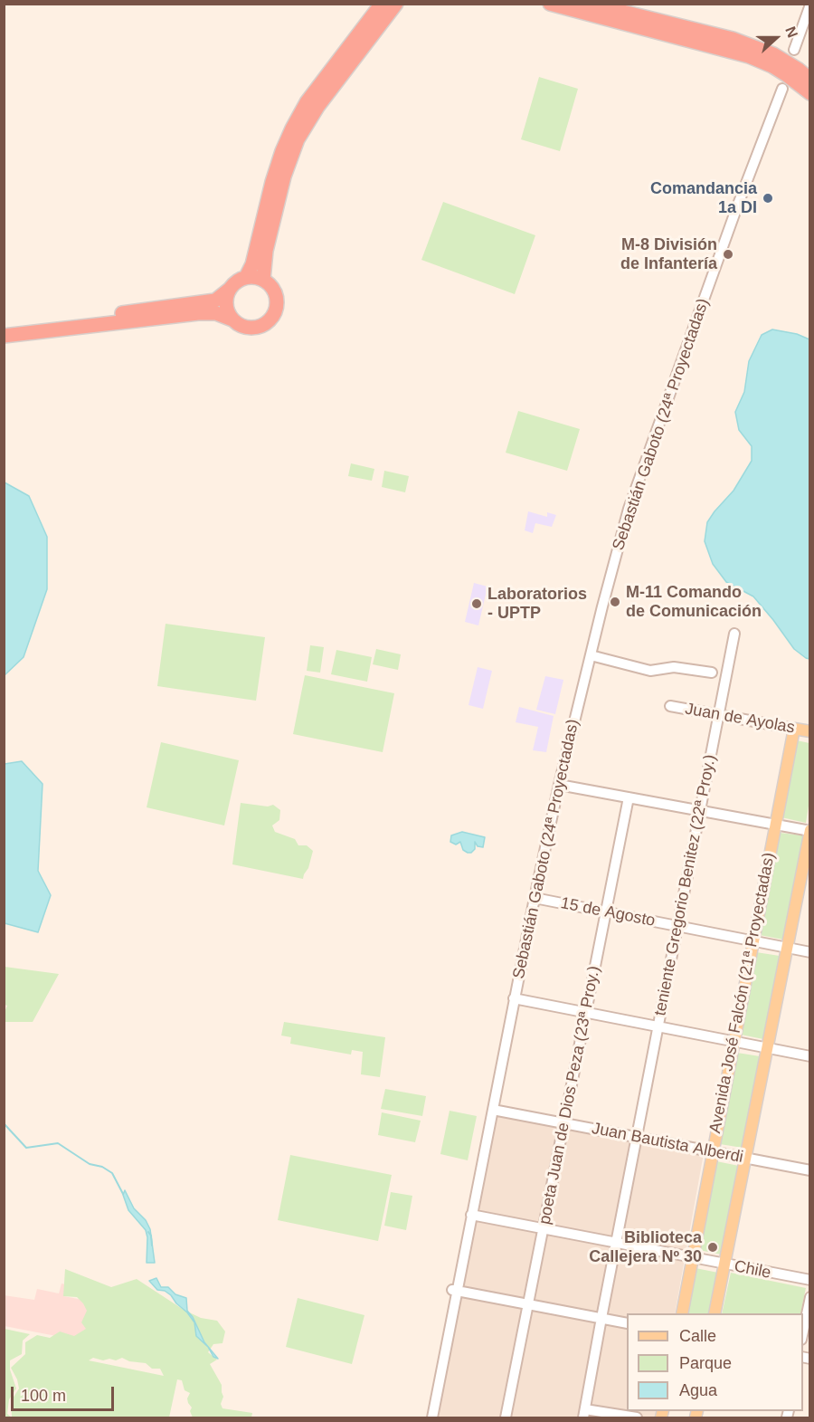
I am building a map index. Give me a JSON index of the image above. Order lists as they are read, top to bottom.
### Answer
{
  "streets": {
    "main road": ["Juan de Ayolas", "Avenida José Falcón (21ª Proyectadas)"],
    "street": [
      "Sebastián Gaboto (24ª Proyectadas)",
      "teniente Gregorio Benitez (22ª Proy.)",
      "15 de Agosto",
      "poeta Juan de Dios Peza (23ª Proy.)",
      "Juan Bautista Alberdi",
      "Chile"
    ]
  },
  "crossings": [
    ["Sebastián Gaboto (24ª Proyectadas)", "15 de Agosto"],
    ["Sebastián Gaboto (24ª Proyectadas)", "Juan Bautista Alberdi"],
    ["Juan de Ayolas", "teniente Gregorio Benitez (22ª Proy.)"],
    ["Juan de Ayolas", "Avenida José Falcón (21ª Proyectadas)"],
    ["teniente Gregorio Benitez (22ª Proy.)", "15 de Agosto"],
    ["teniente Gregorio Benitez (22ª Proy.)", "Juan Bautista Alberdi"],
    ["teniente Gregorio Benitez (22ª Proy.)", "Chile"],
    ["15 de Agosto", "Avenida José Falcón (21ª Proyectadas)"],
    ["15 de Agosto", "poeta Juan de Dios Peza (23ª Proy.)"],
    ["Avenida José Falcón (21ª Proyectadas)", "Juan Bautista Alberdi"],
    ["Avenida José Falcón (21ª Proyectadas)", "Chile"],
    ["poeta Juan de Dios Peza (23ª Proy.)", "Juan Bautista Alberdi"],
    ["poeta Juan de Dios Peza (23ª Proy.)", "Chile"]
  ],
  "places": [
    "Comandancia 1a DI",
    "M-8 División de Infantería",
    "M-11 Comando de Comunicación",
    "Laboratorios - UPTP",
    "Biblioteca Callejera Nº 30"
  ],
  "legend": ["Calle", "Parque", "Agua"],
  "scale_bar": "100 m",
  "north": "right"
}
